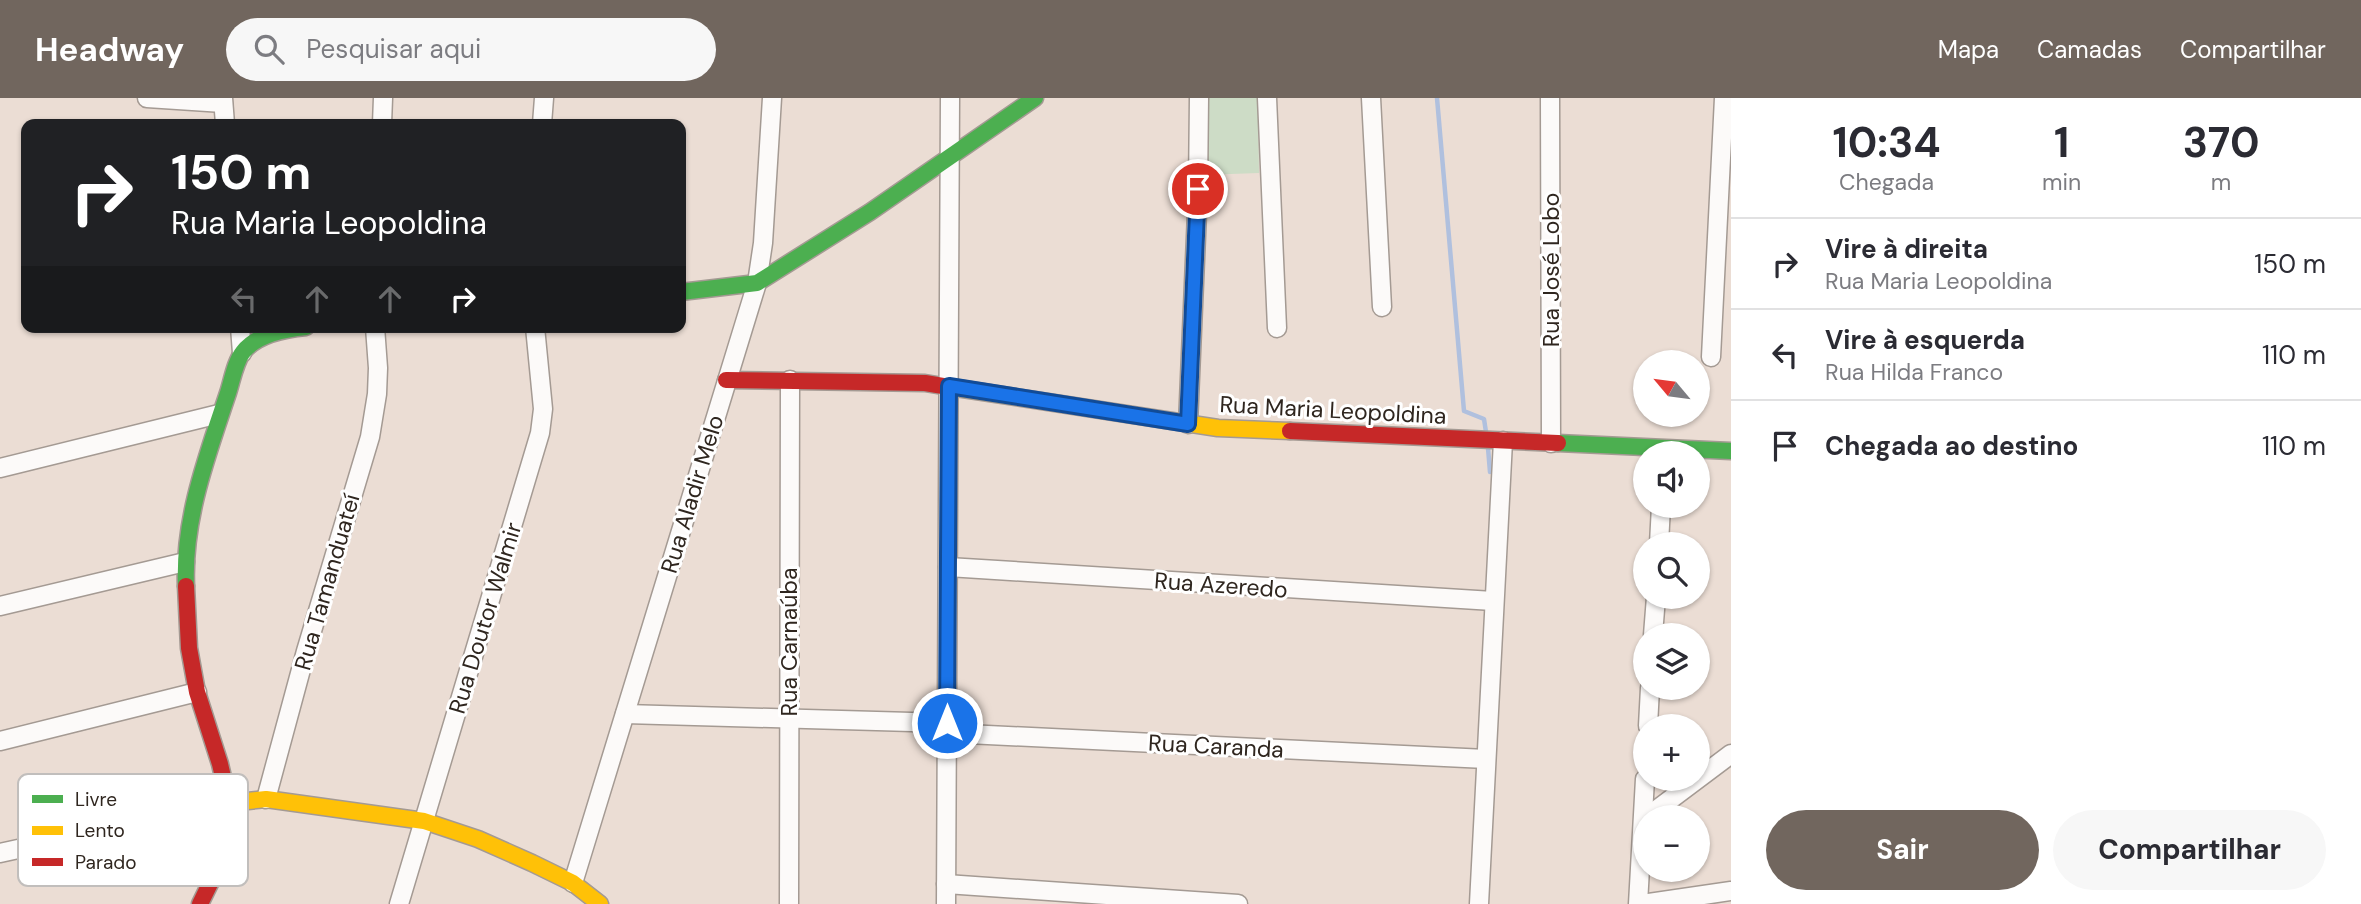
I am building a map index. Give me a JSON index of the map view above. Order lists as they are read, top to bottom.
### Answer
{
  "streets": {
    "street": [
      "Rua José Lobo",
      "Rua Maria Leopoldina",
      "Rua Aladir Melo",
      "Rua Tamanduateí",
      "Rua Azeredo",
      "Rua Doutor Walmir",
      "Rua Carnaúba",
      "Rua Caranda"
    ]
  },
  "crossings": [
    ["Rua José Lobo", "Rua Maria Leopoldina"],
    ["Rua Maria Leopoldina", "Rua Aladir Melo"],
    ["Rua Maria Leopoldina", "Rua Carnaúba"],
    ["Rua Aladir Melo", "Rua Caranda"],
    ["Rua Carnaúba", "Rua Caranda"]
  ],
  "legend": ["Livre", "Lento", "Parado"],
  "north": "top left",
  "page": {
    "header": "Headway",
    "search": "Pesquisar aqui",
    "nav": ["Mapa", "Camadas", "Compartilhar"],
    "eta": [
      "10:34",
      "Chegada",
      "1",
      "min",
      "370",
      "m"
    ],
    "turn": ["150 m", "Rua Maria Leopoldina"],
    "list": [
      {
        "name": "Vire à direita",
        "note": "Rua Maria Leopoldina",
        "value": "150 m"
      },
      {
        "name": "Vire à esquerda",
        "note": "Rua Hilda Franco",
        "value": "110 m"
      },
      {
        "name": "Chegada ao destino",
        "value": "110 m"
      }
    ],
    "map_buttons": ["+", "−"],
    "buttons": ["Sair", "Compartilhar"]
  }
}
